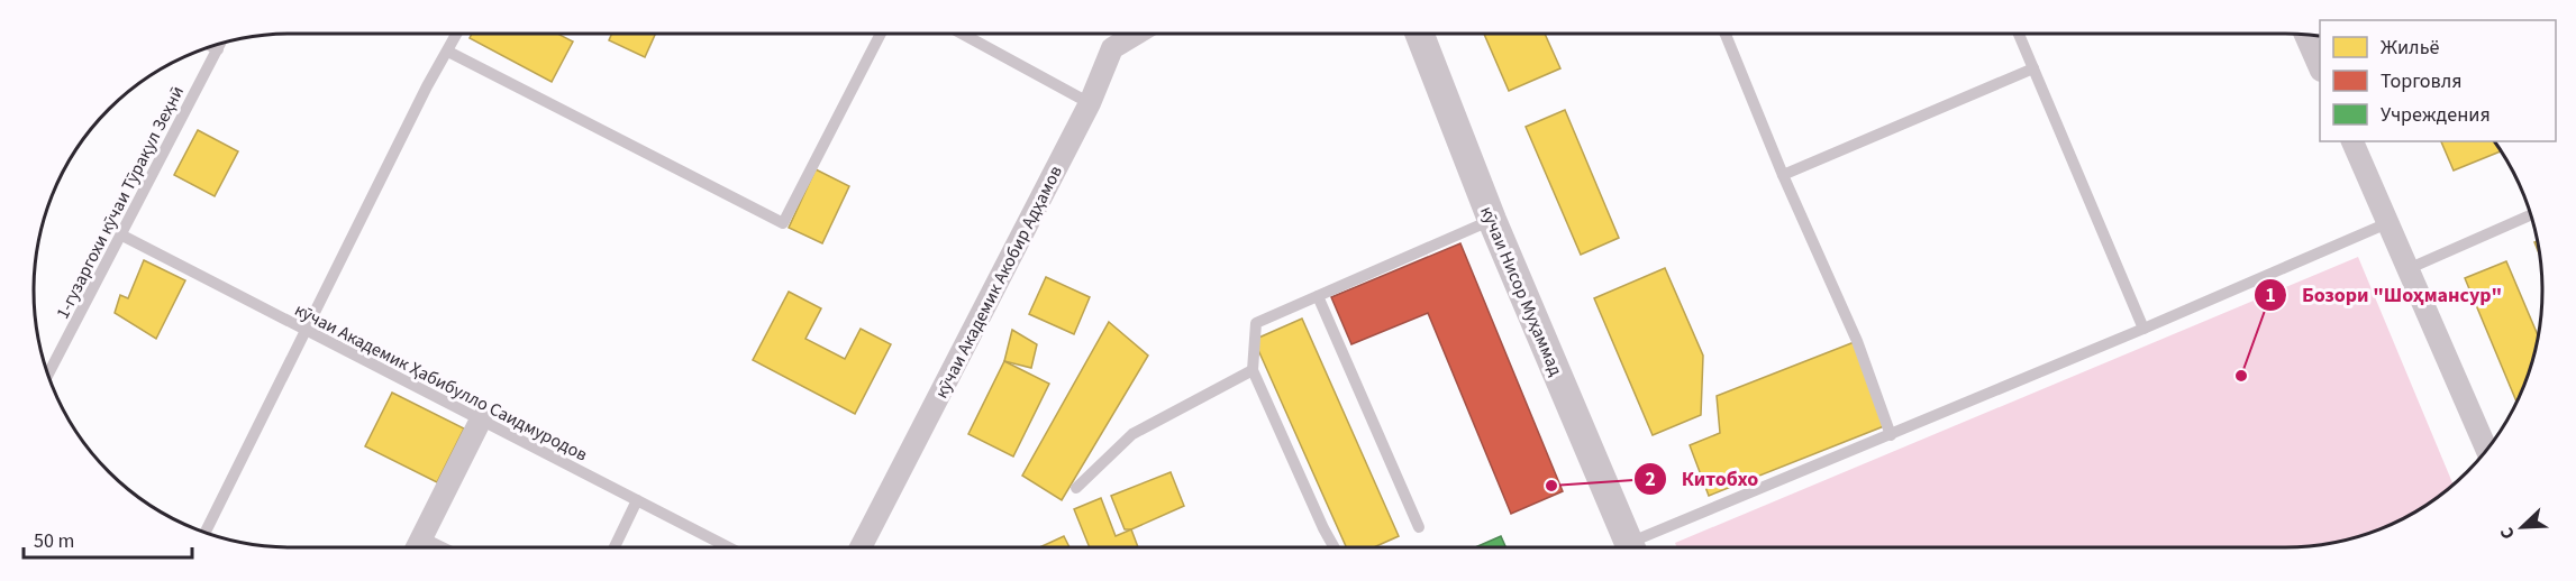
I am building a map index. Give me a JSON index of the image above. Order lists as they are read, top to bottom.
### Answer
{
  "streets": {
    "street": ["кӯчаи Академик Акобир Адҳамов", "кӯчаи Нисор Муҳаммад"],
    "lane": ["1-гузаргохи кӯчаи Тӯрақул Зеҳнӣ", "кӯчаи Академик Ҳабибулло Саидмуродов"]
  },
  "crossings": [
    ["1-гузаргохи кӯчаи Тӯрақул Зеҳнӣ", "кӯчаи Академик Ҳабибулло Саидмуродов"]
  ],
  "places": ["Бозори \"Шоҳмансур\"", "Китобхо"],
  "legend": ["Жильё", "Торговля", "Учреждения"],
  "scale_bar": "50 m",
  "north": "bottom left"
}
